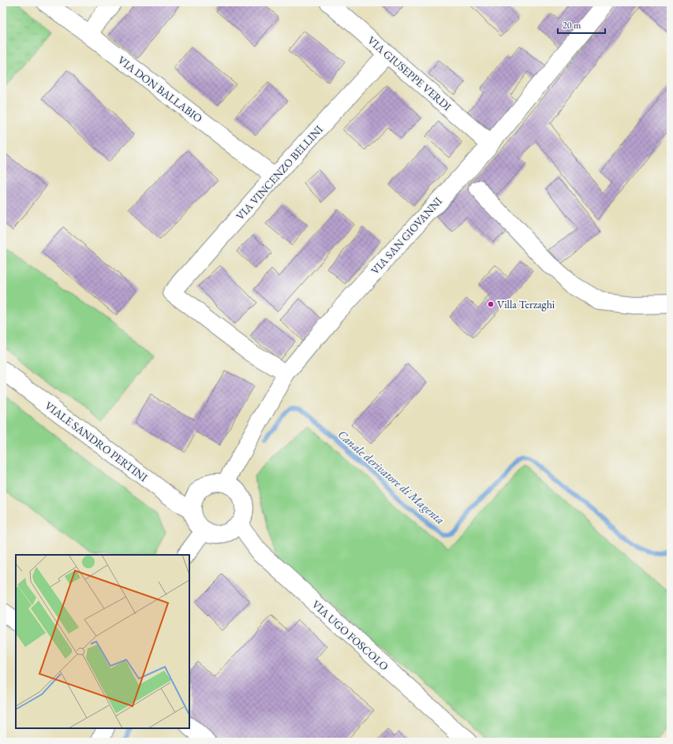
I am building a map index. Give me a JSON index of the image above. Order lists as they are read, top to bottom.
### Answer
{
  "streets": {
    "street": [
      "VIA GIUSEPPE VERDI",
      "VIA DON BALLABIO",
      "VIA VINCENZO BELLINI",
      "VIA SAN GIOVANNI",
      "VIALE SANDRO PERTINI",
      "VIA UGO FOSCOLO"
    ]
  },
  "crossings": [
    ["VIA GIUSEPPE VERDI", "VIA VINCENZO BELLINI"],
    ["VIA GIUSEPPE VERDI", "VIA SAN GIOVANNI"],
    ["VIA DON BALLABIO", "VIA VINCENZO BELLINI"],
    ["VIA VINCENZO BELLINI", "VIA SAN GIOVANNI"],
    ["VIA SAN GIOVANNI", "VIALE SANDRO PERTINI"],
    ["VIA SAN GIOVANNI", "VIA UGO FOSCOLO"],
    ["VIALE SANDRO PERTINI", "VIA UGO FOSCOLO"]
  ],
  "water": ["Canale derivatore di Magenta"],
  "places": ["Villa Terzaghi"],
  "scale_bar": "20 m"
}
